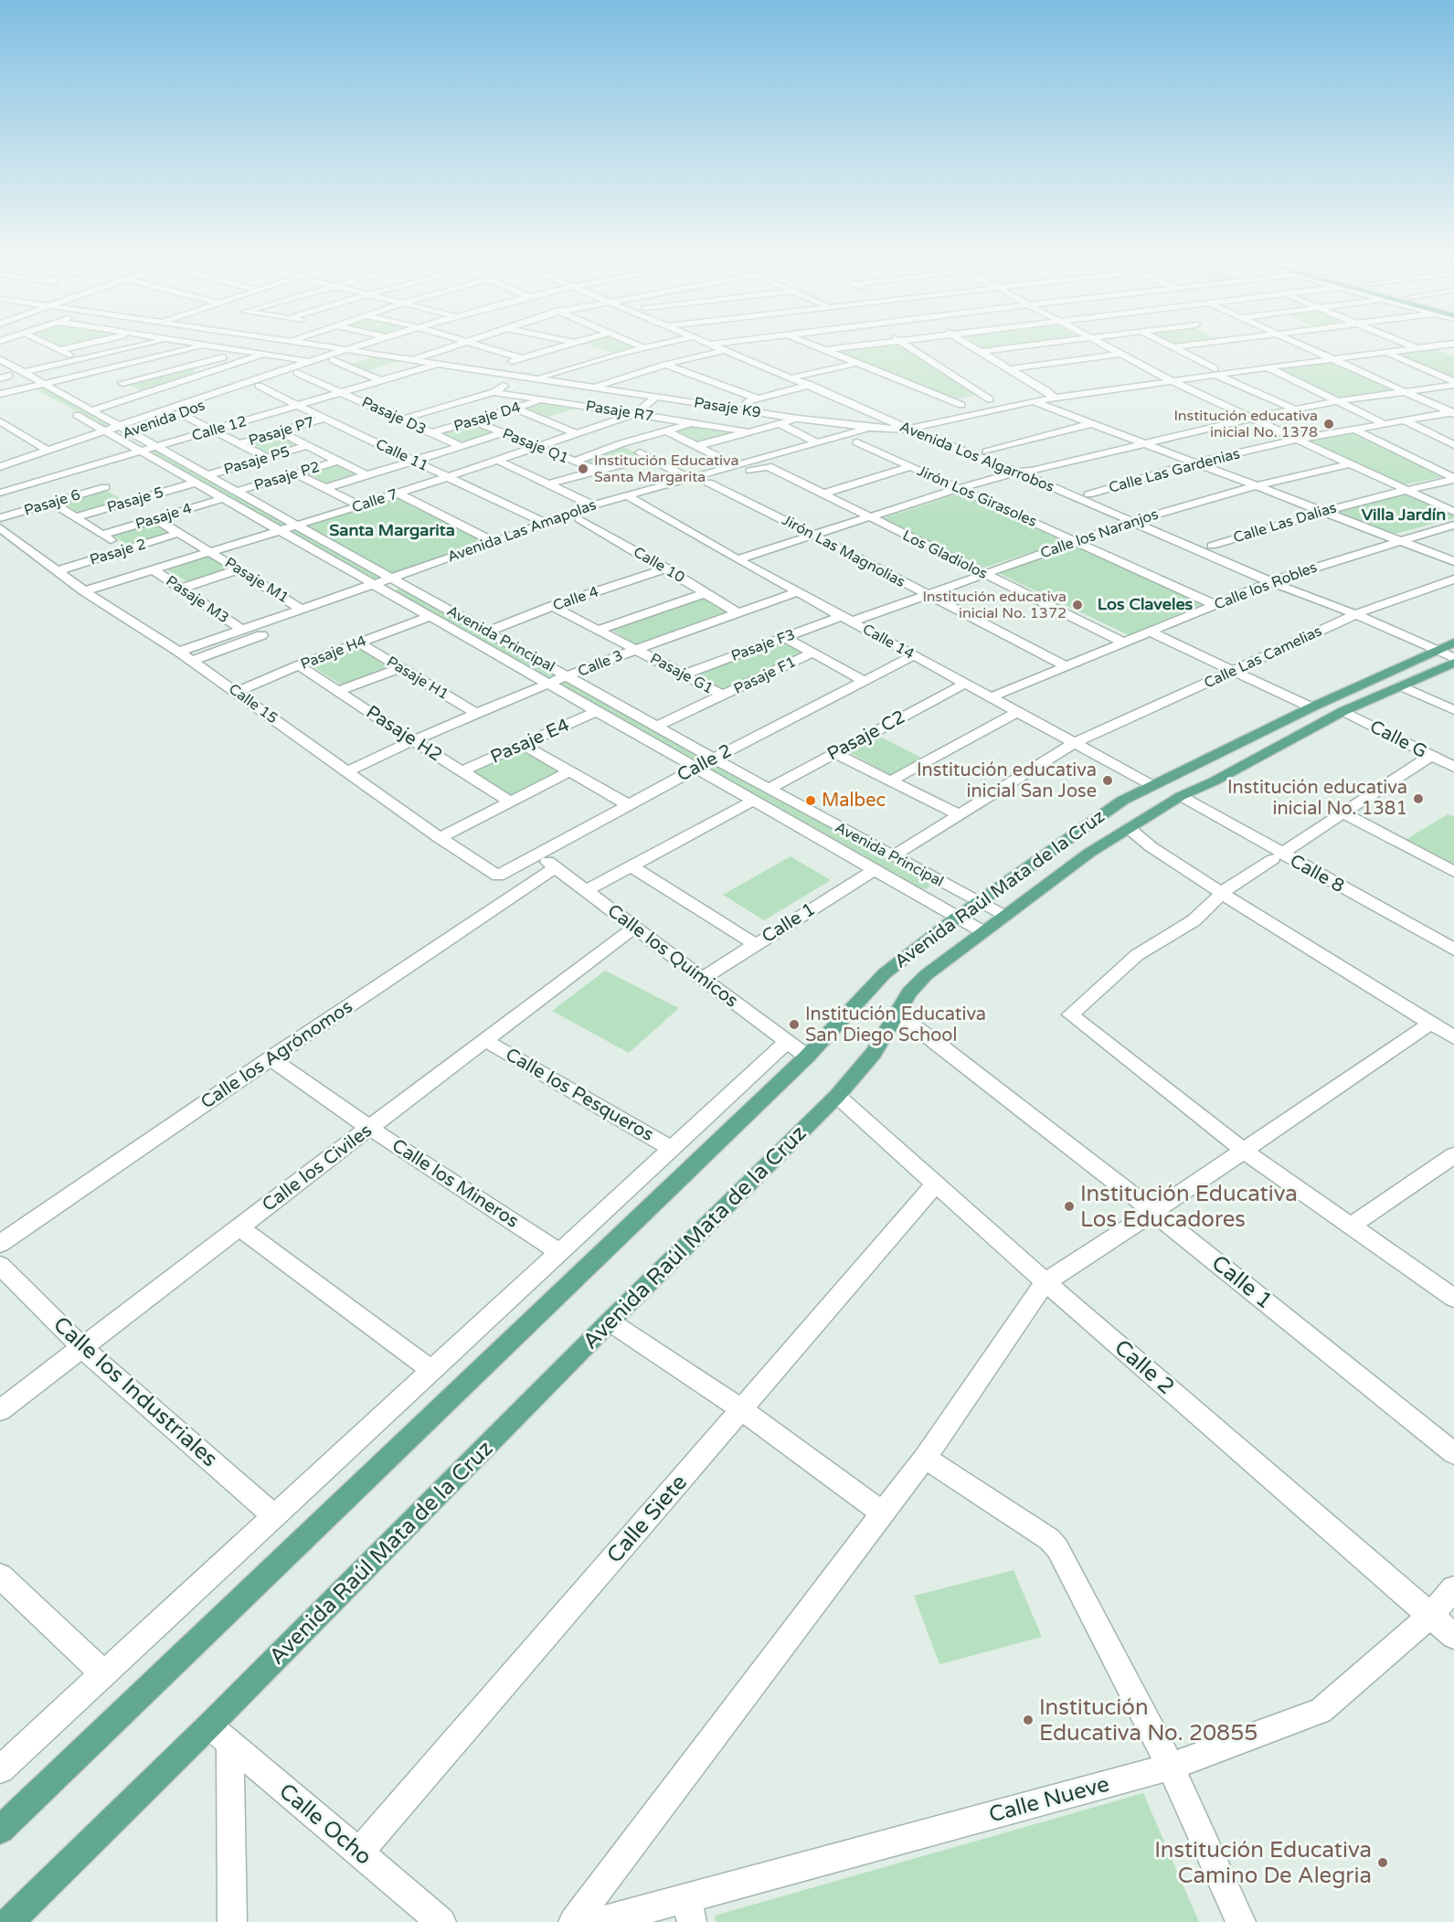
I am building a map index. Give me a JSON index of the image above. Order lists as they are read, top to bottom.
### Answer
{
  "streets": {
    "main road": ["Avenida Raúl Mata de la Cruz"],
    "street": [
      "Pasaje K9",
      "Pasaje R7",
      "Pasaje D3",
      "Pasaje D4",
      "Avenida Dos",
      "Calle 12",
      "Pasaje P7",
      "Pasaje Q1",
      "Calle 11",
      "Avenida Los Algarrobos",
      "Pasaje P5",
      "Calle Las Gardenias",
      "Pasaje P2",
      "Jirón Los Girasoles",
      "Pasaje 5",
      "Calle 7",
      "Pasaje 6",
      "Pasaje 4",
      "Calle Las Dalias",
      "Avenida Las Amapolas",
      "Calle los Naranjos",
      "Jirón Las Magnolias",
      "Pasaje 2",
      "Los Gladiolos",
      "Calle 10",
      "Pasaje M1",
      "Calle los Robles",
      "Calle 4",
      "Pasaje M3",
      "Avenida Principal",
      "Calle 14",
      "Pasaje F3",
      "Pasaje H4",
      "Calle Las Camelias",
      "Calle 3",
      "Pasaje G1",
      "Pasaje F1",
      "Pasaje H1",
      "Calle 15",
      "Pasaje H2",
      "Pasaje C2",
      "Calle G",
      "Pasaje E4",
      "Calle 2",
      "Calle 8",
      "Calle 1",
      "Calle los Químicos",
      "Calle los Agrónomos",
      "Calle los Pesqueros",
      "Calle los Civiles",
      "Calle los Mineros",
      "Calle los Industriales",
      "Calle Siete",
      "Calle Nueve",
      "Calle Ocho"
    ]
  },
  "crossings": [
    ["Pasaje K9", "Avenida Dos"],
    ["Pasaje K9", "Calle 12"],
    ["Pasaje K9", "Calle 7"],
    ["Pasaje K9", "Avenida Las Amapolas"],
    ["Pasaje R7", "Pasaje D4"],
    ["Pasaje R7", "Calle 7"],
    ["Pasaje D3", "Pasaje D4"],
    ["Pasaje D3", "Avenida Dos"],
    ["Pasaje D3", "Calle 12"],
    ["Pasaje D4", "Pasaje Q1"],
    ["Avenida Dos", "Calle 11"],
    ["Avenida Dos", "Avenida Principal"],
    ["Calle 12", "Calle 11"],
    ["Calle 12", "Pasaje 6"],
    ["Calle 12", "Avenida Principal"],
    ["Pasaje P7", "Calle 11"],
    ["Pasaje Q1", "Calle 7"],
    ["Calle 11", "Calle 7"],
    ["Calle 11", "Avenida Las Amapolas"],
    ["Avenida Los Algarrobos", "Calle Las Gardenias"],
    ["Avenida Los Algarrobos", "Calle Las Dalias"],
    ["Avenida Los Algarrobos", "Avenida Las Amapolas"],
    ["Avenida Los Algarrobos", "Calle los Naranjos"],
    ["Avenida Los Algarrobos", "Calle los Robles"],
    ["Avenida Los Algarrobos", "Calle Las Camelias"],
    ["Avenida Los Algarrobos", "Avenida Raúl Mata de la Cruz"],
    ["Pasaje P5", "Avenida Principal"],
    ["Pasaje P2", "Avenida Principal"],
    ["Jirón Los Girasoles", "Calle los Naranjos"],
    ["Jirón Los Girasoles", "Calle los Robles"],
    ["Pasaje 5", "Pasaje 6"],
    ["Pasaje 5", "Pasaje 4"],
    ["Pasaje 5", "Pasaje 2"],
    ["Pasaje 5", "Avenida Principal"],
    ["Calle 7", "Pasaje M1"],
    ["Calle 7", "Pasaje M3"],
    ["Calle 7", "Avenida Principal"],
    ["Calle 7", "Calle 15"],
    ["Pasaje 4", "Pasaje M1"],
    ["Pasaje 4", "Avenida Principal"],
    ["Avenida Las Amapolas", "Jirón Las Magnolias"],
    ["Avenida Las Amapolas", "Los Gladiolos"],
    ["Avenida Las Amapolas", "Calle 10"],
    ["Avenida Las Amapolas", "Pasaje M1"],
    ["Avenida Las Amapolas", "Pasaje M3"],
    ["Avenida Las Amapolas", "Avenida Principal"],
    ["Avenida Las Amapolas", "Calle 14"],
    ["Avenida Las Amapolas", "Calle 15"],
    ["Calle los Naranjos", "Jirón Las Magnolias"],
    ["Calle los Naranjos", "Los Gladiolos"],
    ["Calle los Naranjos", "Calle 14"],
    ["Calle los Naranjos", "Pasaje F3"],
    ["Jirón Las Magnolias", "Calle los Robles"],
    ["Pasaje 2", "Pasaje M1"],
    ["Pasaje 2", "Calle 15"],
    ["Los Gladiolos", "Calle los Robles"],
    ["Calle 10", "Calle 4"],
    ["Calle 10", "Calle 3"],
    ["Calle los Robles", "Calle 14"],
    ["Calle 4", "Avenida Principal"],
    ["Calle 4", "Pasaje G1"],
    ["Avenida Principal", "Pasaje H4"],
    ["Avenida Principal", "Calle 3"],
    ["Avenida Principal", "Pasaje F1"],
    ["Avenida Principal", "Pasaje C2"],
    ["Avenida Principal", "Pasaje E4"],
    ["Avenida Principal", "Calle 2"],
    ["Avenida Principal", "Avenida Raúl Mata de la Cruz"],
    ["Avenida Principal", "Calle 1"],
    ["Calle 14", "Pasaje F3"],
    ["Calle 14", "Calle Las Camelias"],
    ["Calle 14", "Calle 3"],
    ["Calle 14", "Pasaje C2"],
    ["Calle 14", "Calle 2"],
    ["Calle 14", "Avenida Raúl Mata de la Cruz"],
    ["Pasaje F3", "Pasaje G1"],
    ["Pasaje H4", "Pasaje H1"],
    ["Pasaje H4", "Calle 15"],
    ["Pasaje H4", "Pasaje H2"],
    ["Calle 3", "Pasaje G1"],
    ["Calle 3", "Pasaje H1"],
    ["Calle 3", "Calle 15"],
    ["Calle 3", "Pasaje H2"],
    ["Pasaje G1", "Pasaje F1"],
    ["Calle 15", "Calle 2"],
    ["Pasaje H2", "Pasaje E4"],
    ["Calle G", "Avenida Raúl Mata de la Cruz"],
    ["Calle 2", "Avenida Raúl Mata de la Cruz"],
    ["Calle 2", "Calle los Químicos"],
    ["Calle 2", "Calle Siete"],
    ["Calle 2", "Calle Nueve"],
    ["Calle 8", "Avenida Raúl Mata de la Cruz"],
    ["Avenida Raúl Mata de la Cruz", "Calle 1"],
    ["Avenida Raúl Mata de la Cruz", "Calle los Químicos"],
    ["Avenida Raúl Mata de la Cruz", "Calle Ocho"],
    ["Calle 1", "Calle los Químicos"],
    ["Calle los Químicos", "Calle los Agrónomos"],
    ["Calle los Químicos", "Calle los Civiles"],
    ["Calle los Agrónomos", "Calle los Mineros"],
    ["Calle los Pesqueros", "Calle los Civiles"],
    ["Calle los Civiles", "Calle los Mineros"],
    ["Calle los Civiles", "Calle los Industriales"],
    ["Calle Siete", "Calle Ocho"]
  ],
  "districts": ["Villa Jardín", "Santa Margarita", "Los Claveles"],
  "places": [
    "Institución educativa inicial No. 1378",
    "Institución Educativa Santa Margarita",
    "Institución educativa inicial No. 1372",
    "Institución educativa inicial San Jose",
    "Institución educativa inicial No. 1381",
    "Malbec",
    "Institución Educativa San Diego School",
    "Institución Educativa Los Educadores",
    "Institución Educativa No. 20855",
    "Institución Educativa Camino De Alegria"
  ]
}
